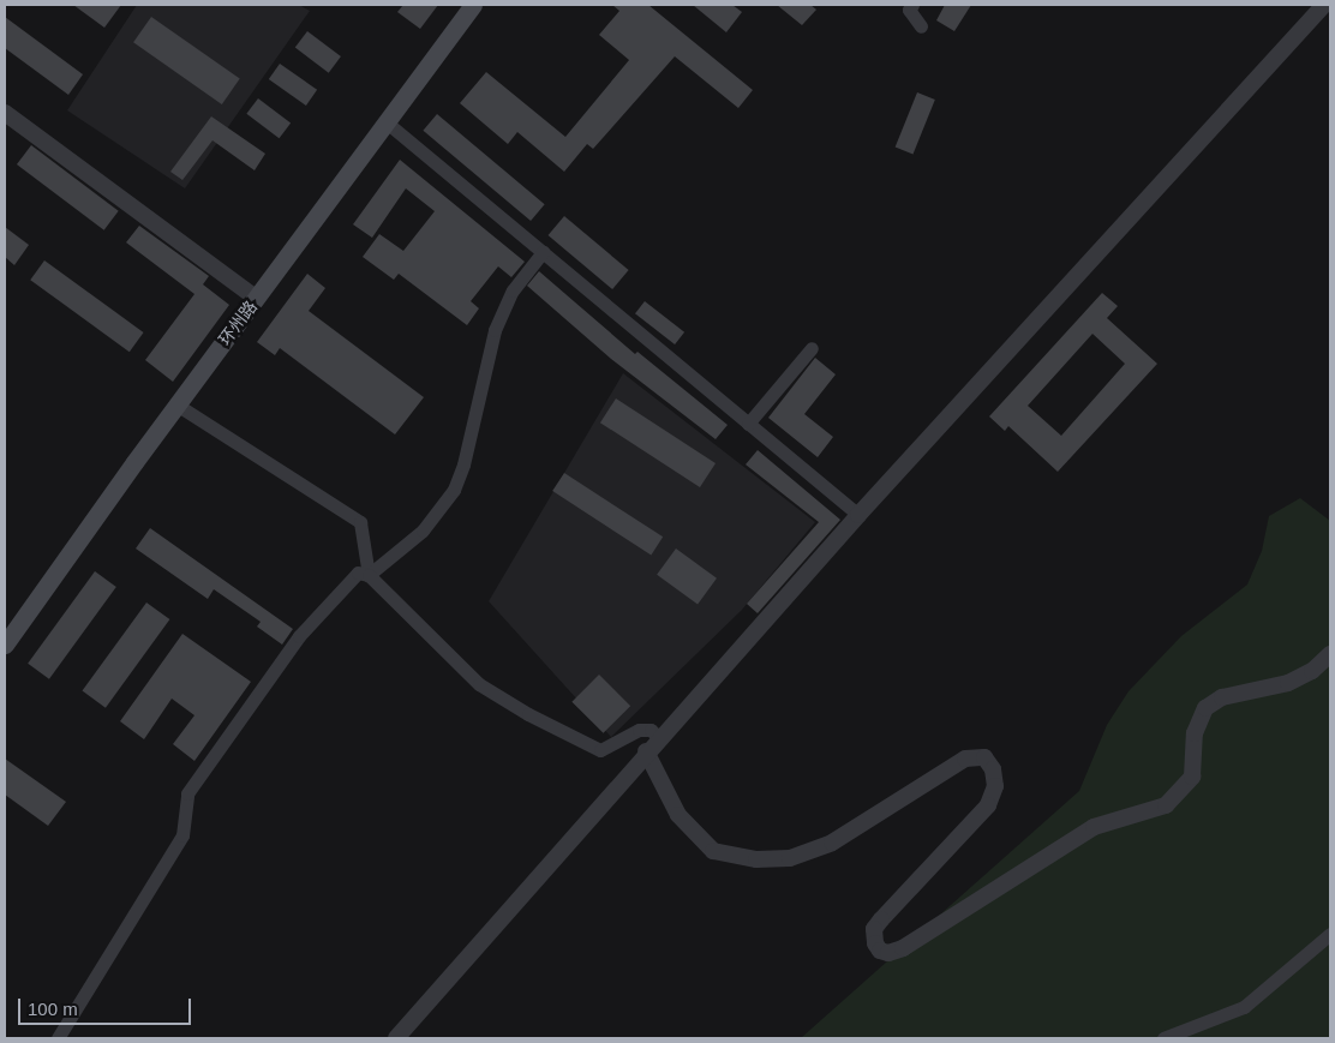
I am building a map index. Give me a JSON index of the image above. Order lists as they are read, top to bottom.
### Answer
{
  "streets": {
    "main road": ["环州路"]
  },
  "scale_bar": "100 m"
}
